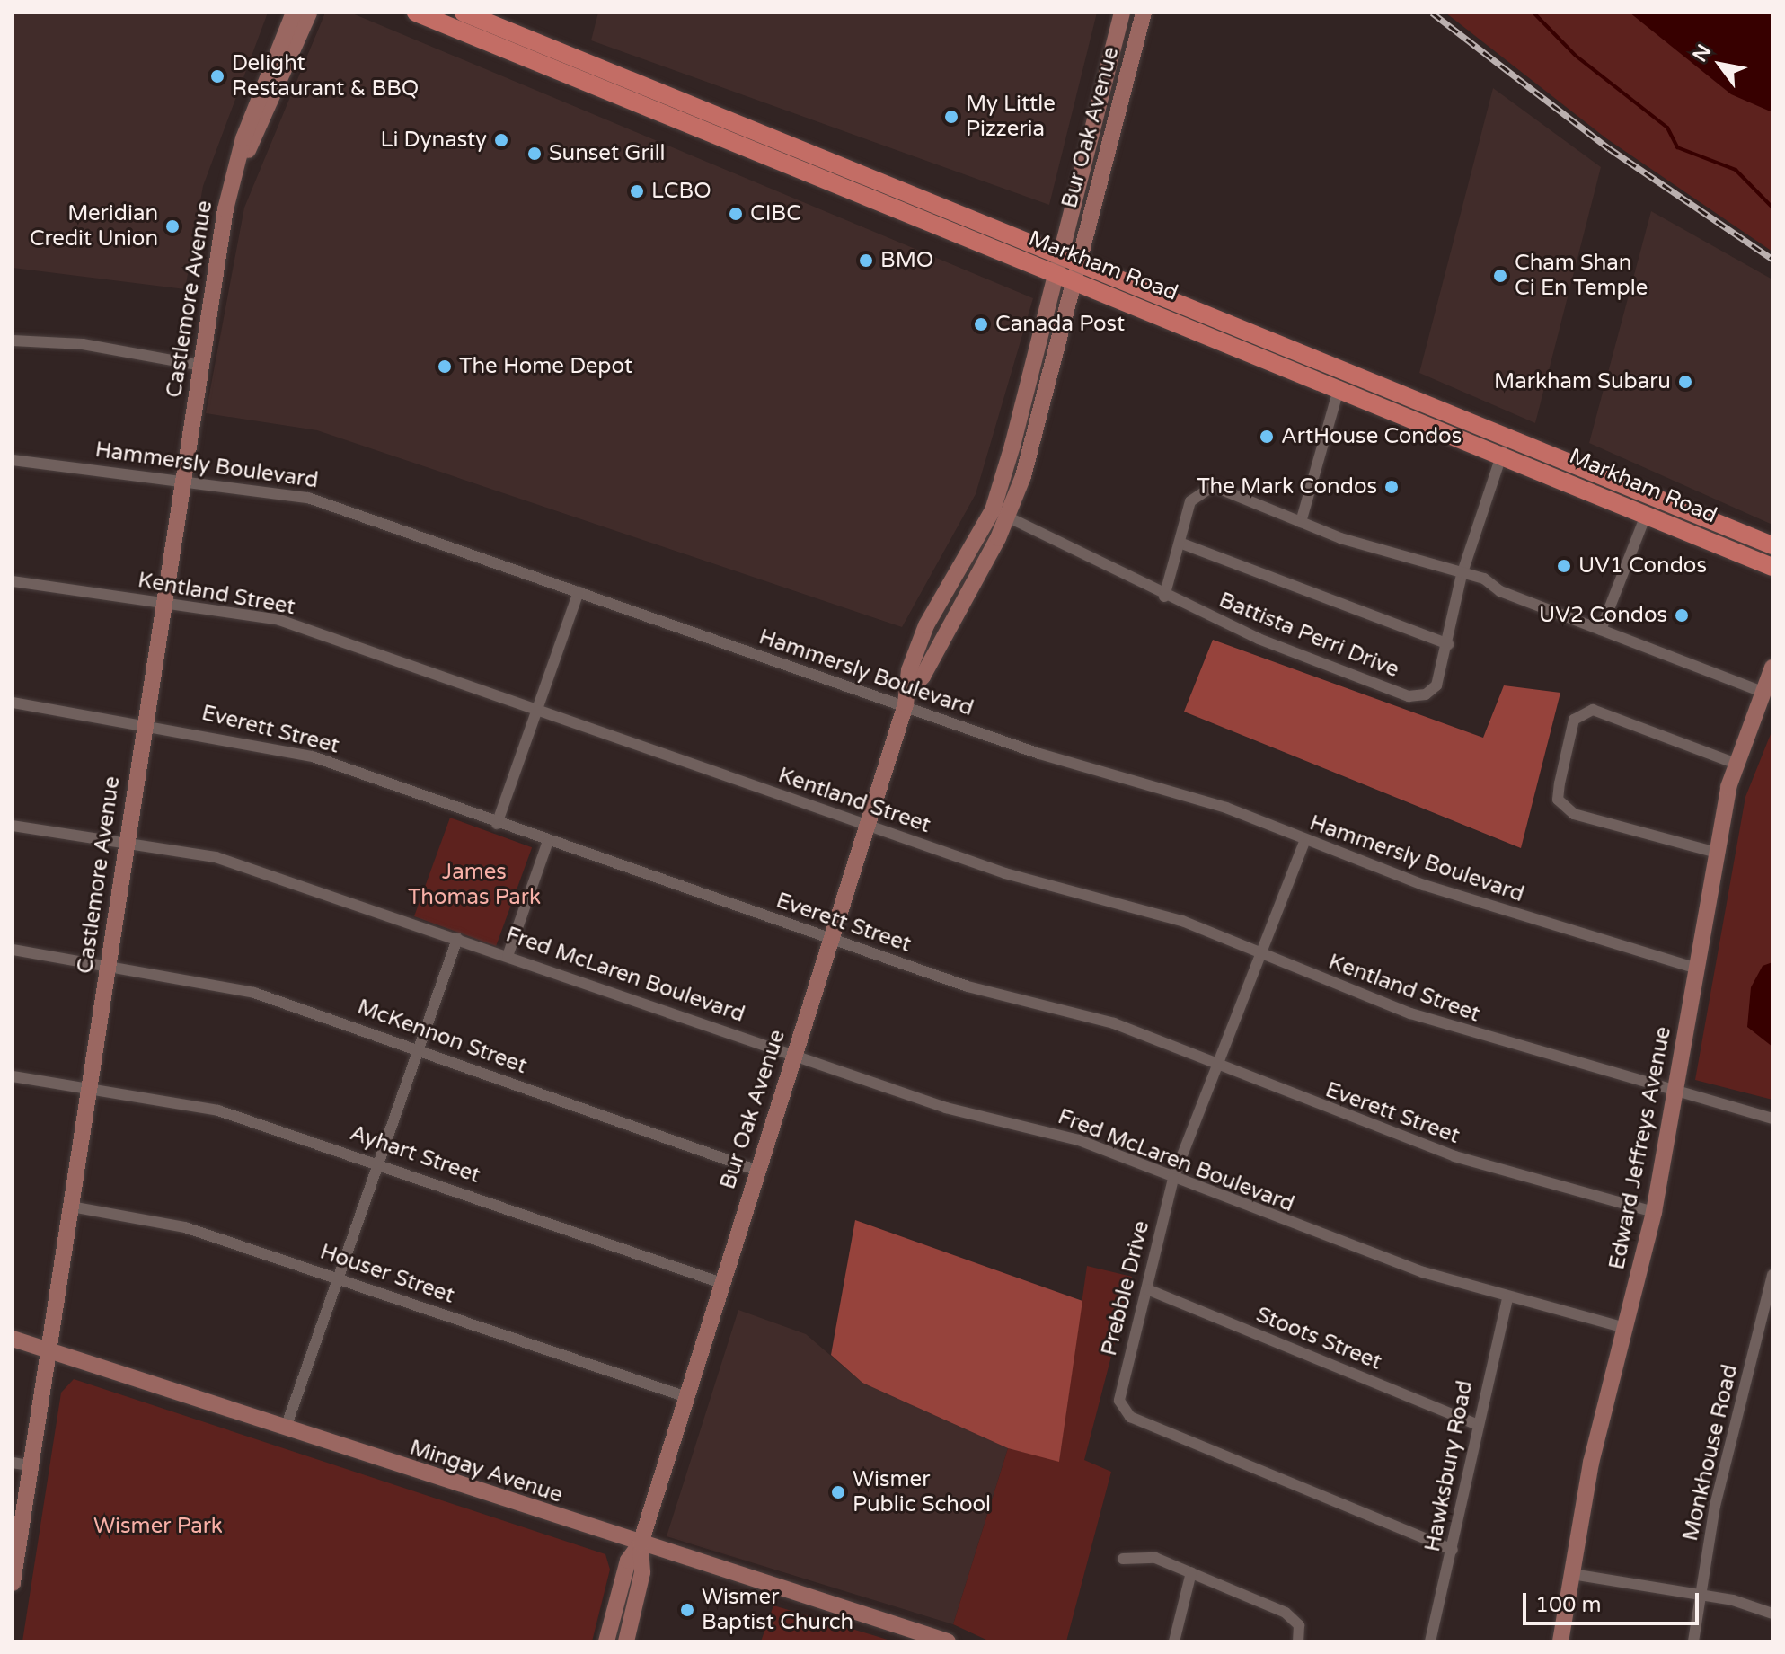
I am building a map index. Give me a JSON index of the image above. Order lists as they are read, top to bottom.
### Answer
{
  "streets": {
    "main road": ["Markham Road"],
    "street": [
      "Bur Oak Avenue",
      "Castlemore Avenue",
      "Hammersly Boulevard",
      "Kentland Street",
      "Battista Perri Drive",
      "Everett Street",
      "Fred McLaren Boulevard",
      "McKennon Street",
      "Edward Jeffreys Avenue",
      "Ayhart Street",
      "Houser Street",
      "Prebble Drive",
      "Stoots Street",
      "Monkhouse Road",
      "Hawksbury Road",
      "Mingay Avenue"
    ]
  },
  "crossings": [
    ["Bur Oak Avenue", "Markham Road"],
    ["Bur Oak Avenue", "Hammersly Boulevard"],
    ["Bur Oak Avenue", "Kentland Street"],
    ["Bur Oak Avenue", "Battista Perri Drive"],
    ["Bur Oak Avenue", "Everett Street"],
    ["Bur Oak Avenue", "Fred McLaren Boulevard"],
    ["Bur Oak Avenue", "McKennon Street"],
    ["Bur Oak Avenue", "Ayhart Street"],
    ["Bur Oak Avenue", "Houser Street"],
    ["Bur Oak Avenue", "Mingay Avenue"],
    ["Markham Road", "Battista Perri Drive"],
    ["Castlemore Avenue", "Hammersly Boulevard"],
    ["Castlemore Avenue", "Kentland Street"],
    ["Castlemore Avenue", "Everett Street"],
    ["Castlemore Avenue", "Fred McLaren Boulevard"],
    ["Castlemore Avenue", "McKennon Street"],
    ["Castlemore Avenue", "Ayhart Street"],
    ["Castlemore Avenue", "Houser Street"],
    ["Castlemore Avenue", "Mingay Avenue"],
    ["Hammersly Boulevard", "Edward Jeffreys Avenue"],
    ["Hammersly Boulevard", "Prebble Drive"],
    ["Kentland Street", "Edward Jeffreys Avenue"],
    ["Kentland Street", "Prebble Drive"],
    ["Everett Street", "Edward Jeffreys Avenue"],
    ["Everett Street", "Prebble Drive"],
    ["Fred McLaren Boulevard", "Edward Jeffreys Avenue"],
    ["Fred McLaren Boulevard", "Prebble Drive"],
    ["Fred McLaren Boulevard", "Hawksbury Road"],
    ["Prebble Drive", "Stoots Street"],
    ["Prebble Drive", "Hawksbury Road"],
    ["Stoots Street", "Hawksbury Road"]
  ],
  "parks": ["James Thomas Park", "Wismer Park"],
  "places": [
    "Delight Restaurant & BBQ",
    "My Little Pizzeria",
    "Li Dynasty",
    "Sunset Grill",
    "LCBO",
    "CIBC",
    "Meridian Credit Union",
    "BMO",
    "Cham Shan Ci En Temple",
    "Canada Post",
    "The Home Depot",
    "Markham Subaru",
    "ArtHouse Condos",
    "The Mark Condos",
    "UV1 Condos",
    "UV2 Condos",
    "Wismer Public School",
    "Wismer Baptist Church"
  ],
  "scale_bar": "100 m",
  "north": "top left"
}
